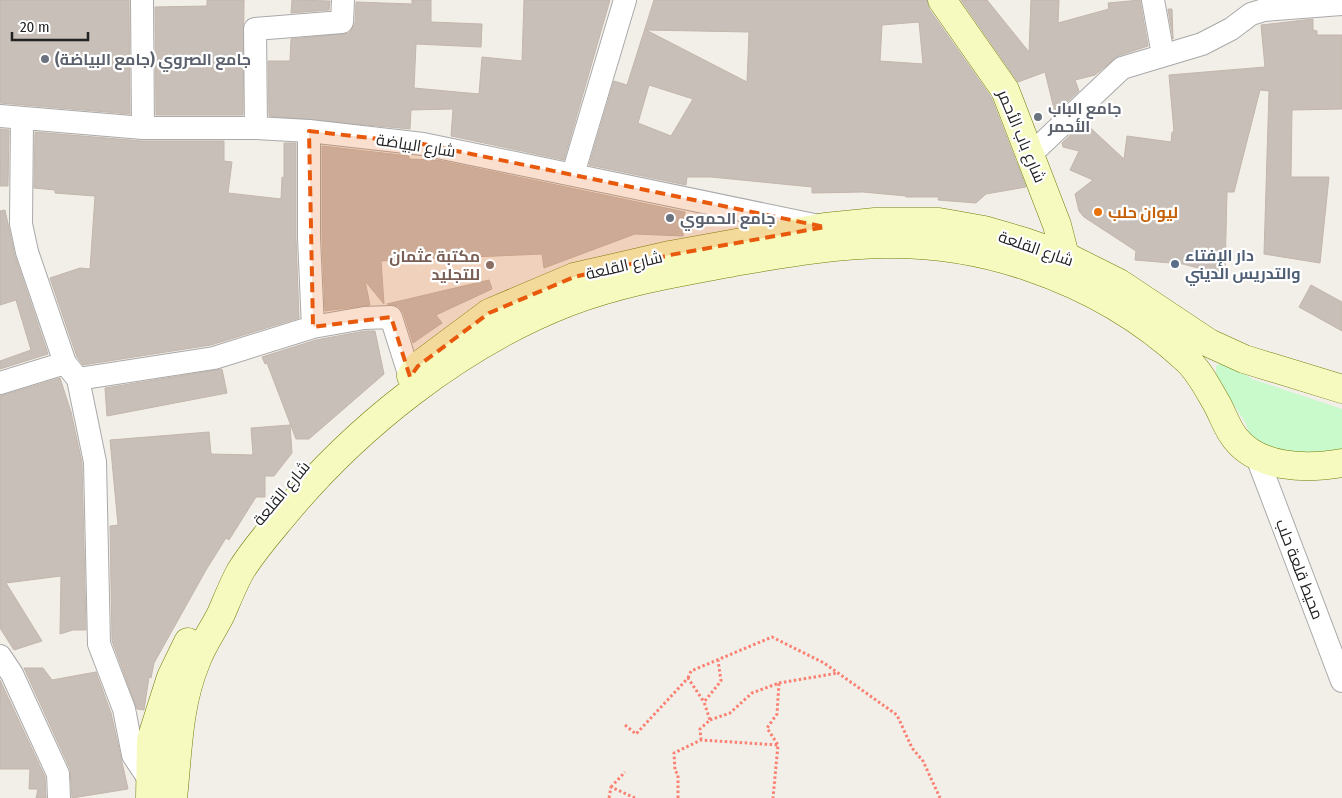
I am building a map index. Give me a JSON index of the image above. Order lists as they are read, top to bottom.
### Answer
{
  "streets": {
    "street": [
      "شارع باب الأحمر",
      "شارع البياضة",
      "شارع القلعة",
      "محيط قلعة حلب"
    ]
  },
  "crossings": [
    ["شارع باب الأحمر", "شارع القلعة"],
    ["شارع البياضة", "شارع القلعة"]
  ],
  "places": [
    "جامع الصروي (جامع البياضة)",
    "جامع الباب الأحمر",
    "ليوان حلب",
    "جامع الحموي",
    "دار الإفتاء والتدريس الديني",
    "مكتبة عثمان للتجليد"
  ],
  "scale_bar": "20 m"
}
